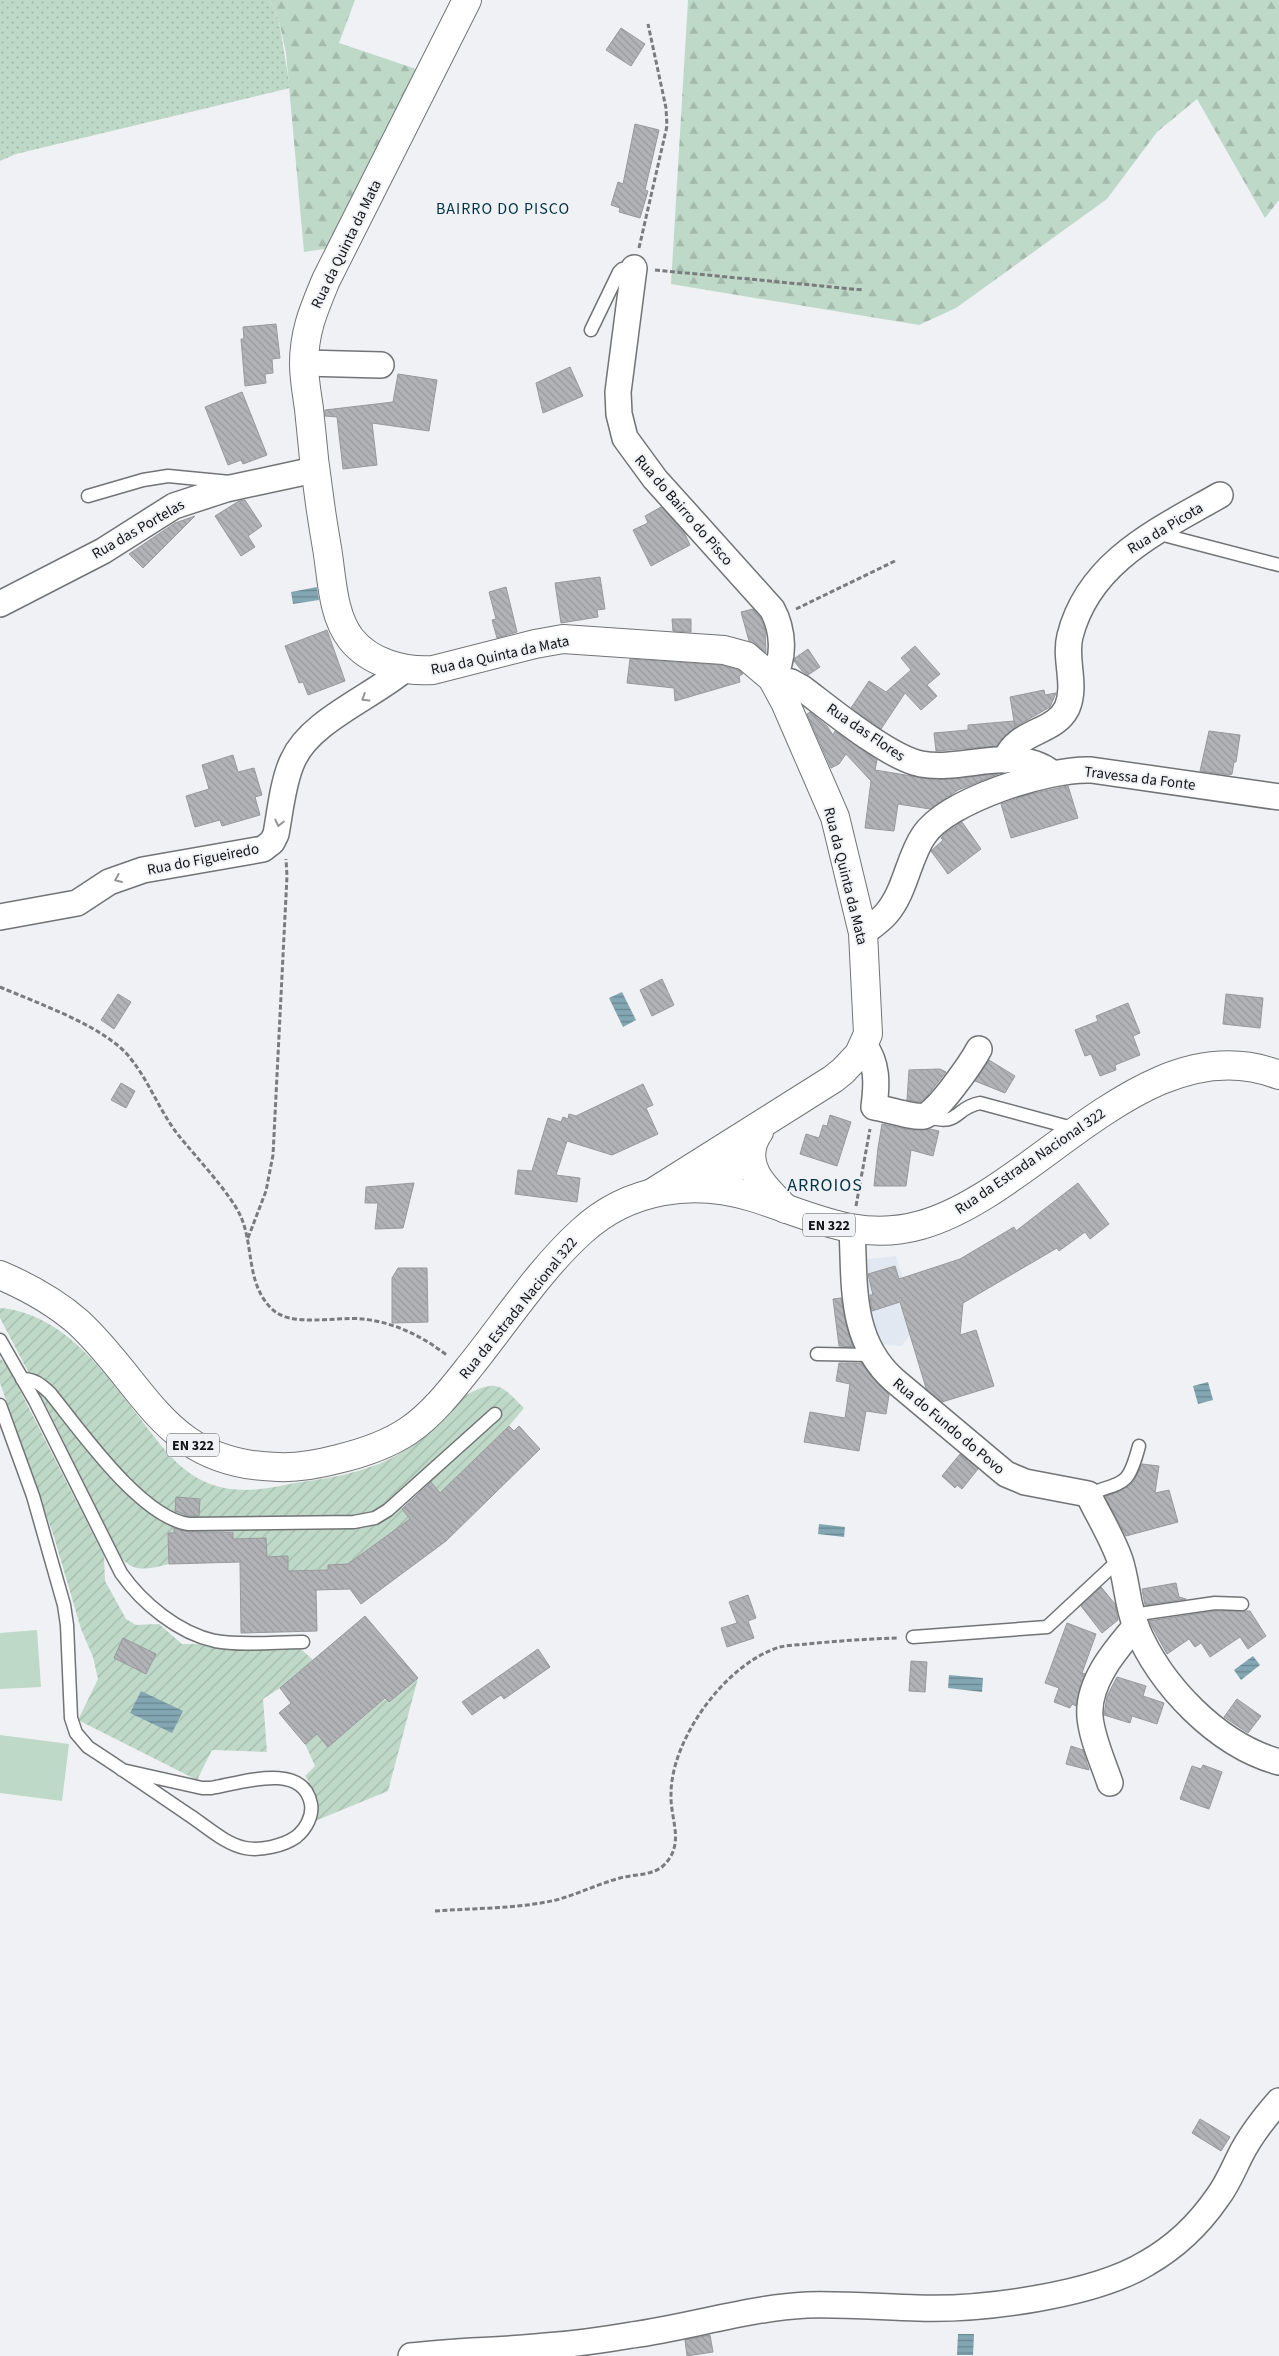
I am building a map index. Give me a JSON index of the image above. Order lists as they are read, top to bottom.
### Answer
{
  "streets": {
    "street": [
      "Rua da Quinta da Mata",
      "Rua do Bairro do Pisco",
      "Rua da Picota",
      "Rua das Portelas",
      "Rua das Flores",
      "Travessa da Fonte",
      "Rua do Figueiredo",
      "Rua da Estrada Nacional 322",
      "EN 322",
      "Rua do Fundo do Povo"
    ]
  },
  "crossings": [
    ["Rua da Quinta da Mata", "Rua do Bairro do Pisco"],
    ["Rua da Quinta da Mata", "Rua das Portelas"],
    ["Rua da Quinta da Mata", "Rua das Flores"],
    ["Rua da Quinta da Mata", "Travessa da Fonte"],
    ["Rua da Quinta da Mata", "Rua do Figueiredo"],
    ["Rua da Quinta da Mata", "Rua da Estrada Nacional 322"],
    ["Rua do Bairro do Pisco", "Rua das Flores"],
    ["Rua da Picota", "Rua das Flores"],
    ["Rua das Flores", "Travessa da Fonte"],
    ["Rua da Estrada Nacional 322", "Rua do Fundo do Povo"]
  ],
  "one_way": ["Rua do Figueiredo"],
  "districts": ["BAIRRO DO PISCO", "ARROIOS"]
}
